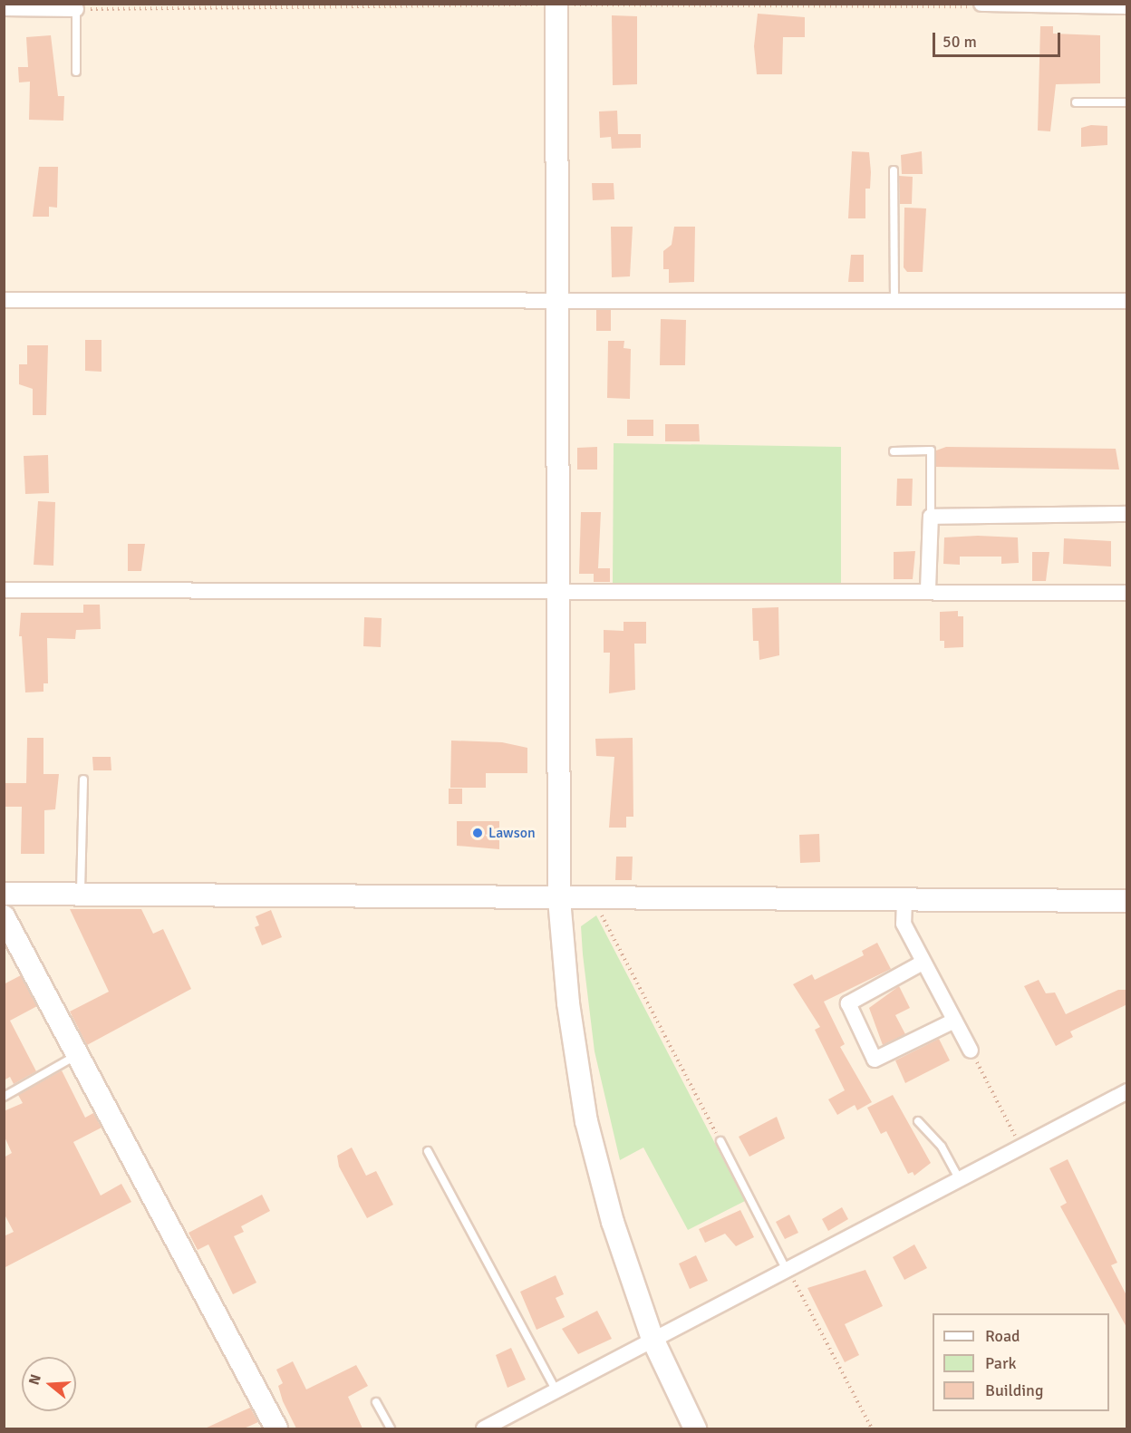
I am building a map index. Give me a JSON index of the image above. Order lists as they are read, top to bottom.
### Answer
{
  "places": ["Lawson"],
  "legend": ["Road", "Park", "Building"],
  "scale_bar": "50 m",
  "north": "left"
}
